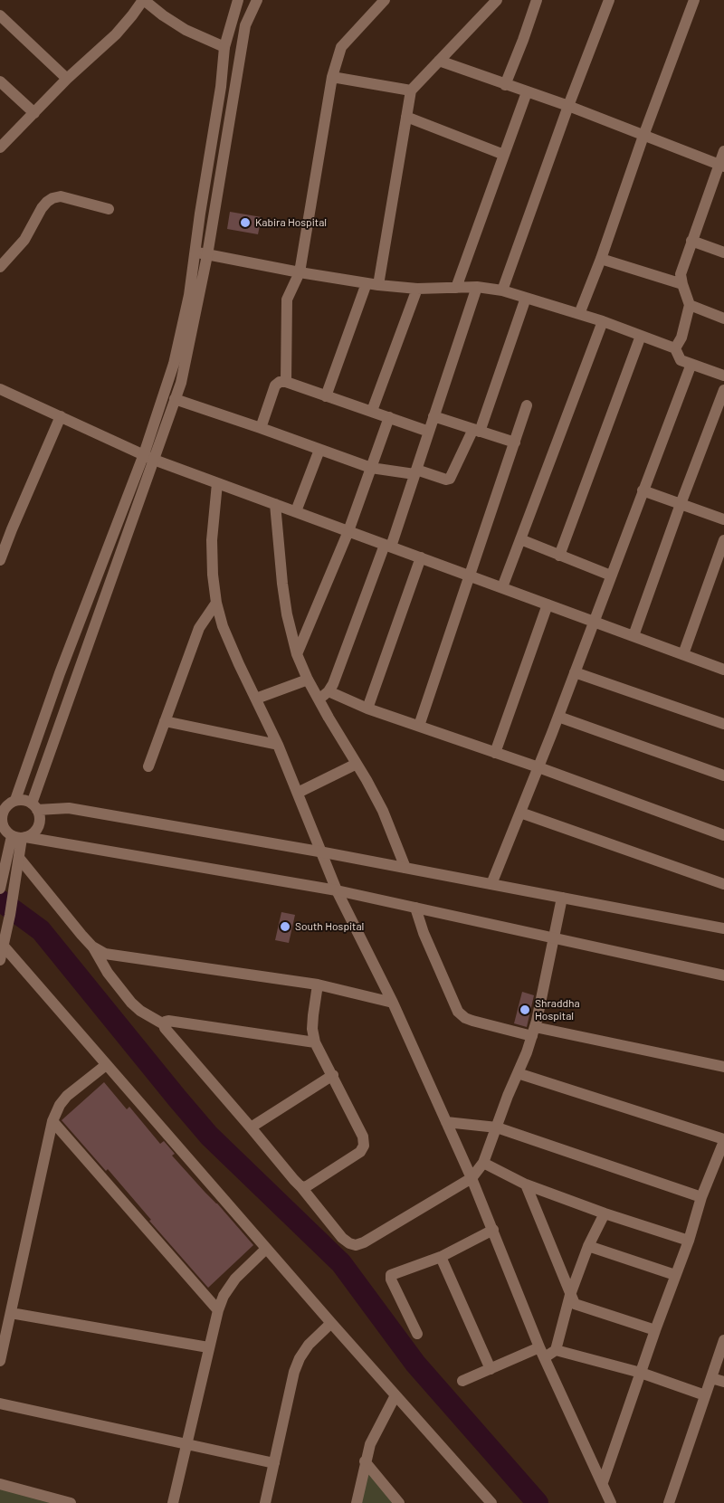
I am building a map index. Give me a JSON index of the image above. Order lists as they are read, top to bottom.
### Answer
{
  "places": ["Kabira Hospital", "South Hospital", "Shraddha Hospital"]
}
